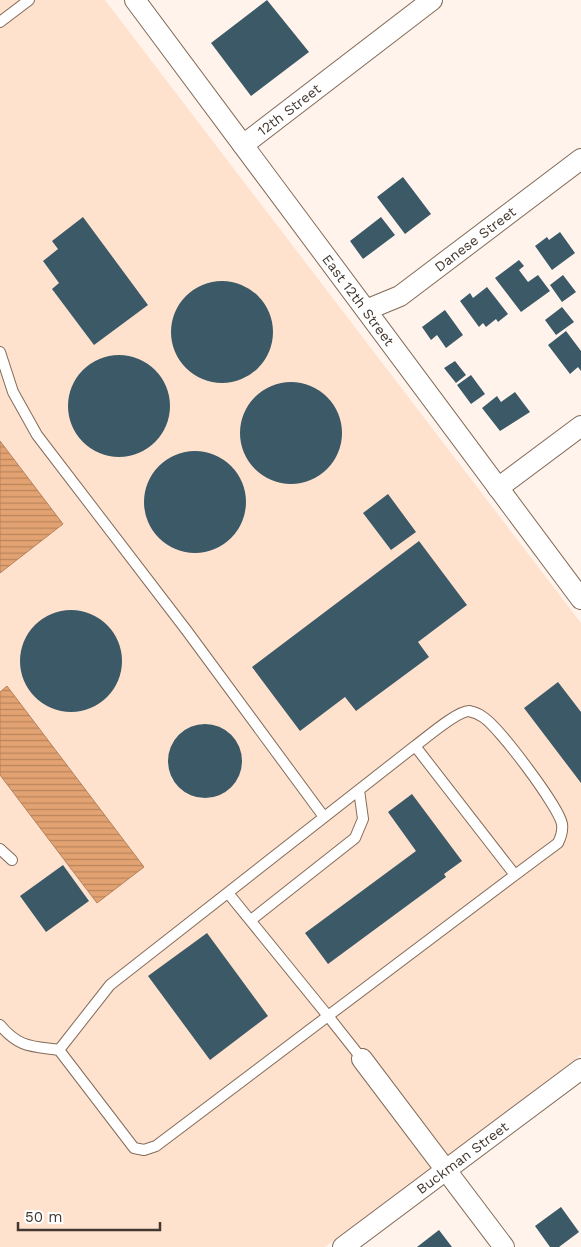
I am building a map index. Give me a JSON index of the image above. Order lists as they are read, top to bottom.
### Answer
{
  "streets": {
    "street": [
      "12th Street",
      "Danese Street",
      "East 12th Street",
      "Buckman Street"
    ]
  },
  "crossings": [
    ["12th Street", "East 12th Street"],
    ["Danese Street", "East 12th Street"]
  ],
  "scale_bar": "50 m"
}
